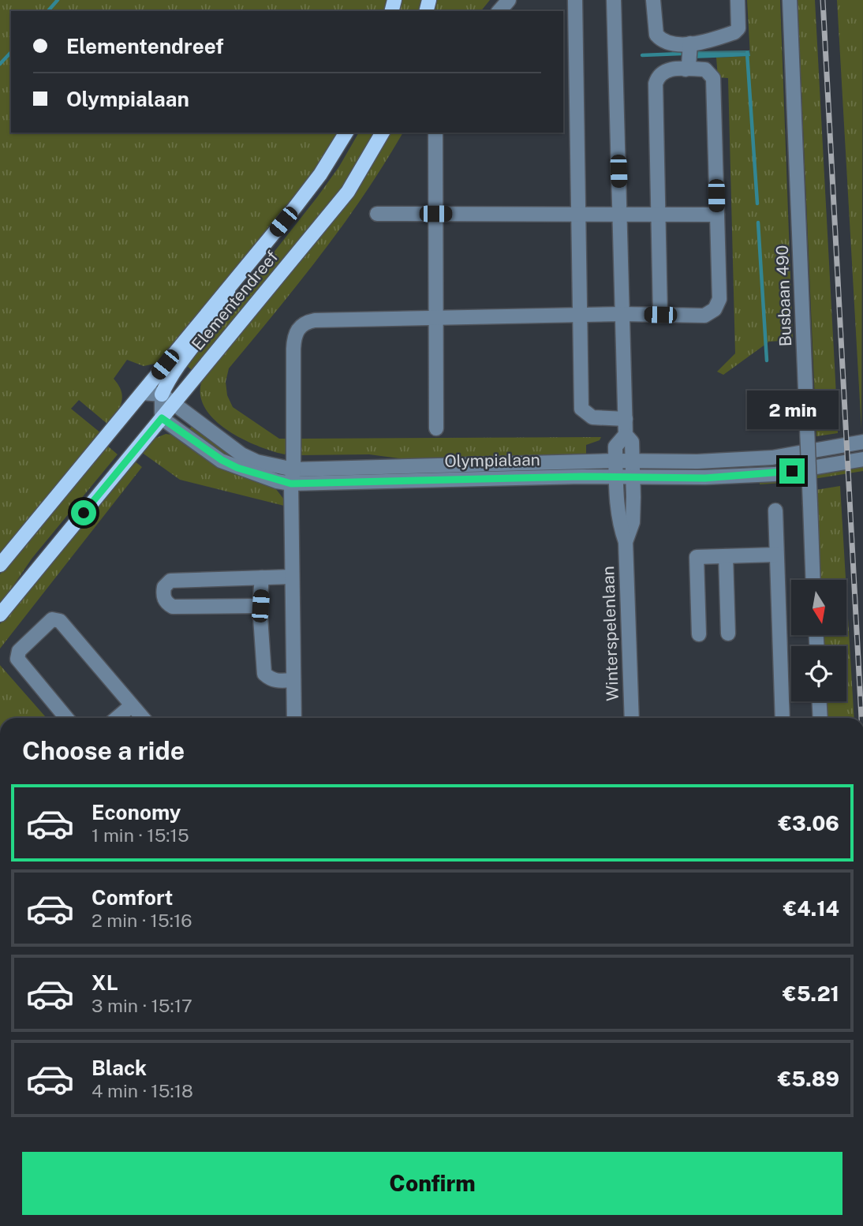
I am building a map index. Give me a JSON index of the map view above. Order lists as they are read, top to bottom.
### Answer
{
  "streets": {
    "main road": ["Elementendreef"],
    "street": ["Busbaan 490", "Olympialaan", "Winterspelenlaan"]
  },
  "crossings": [
    ["Elementendreef", "Olympialaan"],
    ["Olympialaan", "Winterspelenlaan"]
  ],
  "north": "bottom",
  "page": {
    "banner": ["Elementendreef", "Olympialaan"],
    "bubble": "2 min",
    "heading": "Choose a ride",
    "list": [
      {
        "name": "Economy",
        "note": "1 min · 15:15",
        "value": "€3.06"
      },
      {
        "name": "Comfort",
        "note": "2 min · 15:16",
        "value": "€4.14"
      },
      {
        "name": "XL",
        "note": "3 min · 15:17",
        "value": "€5.21"
      },
      {
        "name": "Black",
        "note": "4 min · 15:18",
        "value": "€5.89"
      }
    ],
    "buttons": "Confirm"
  }
}
